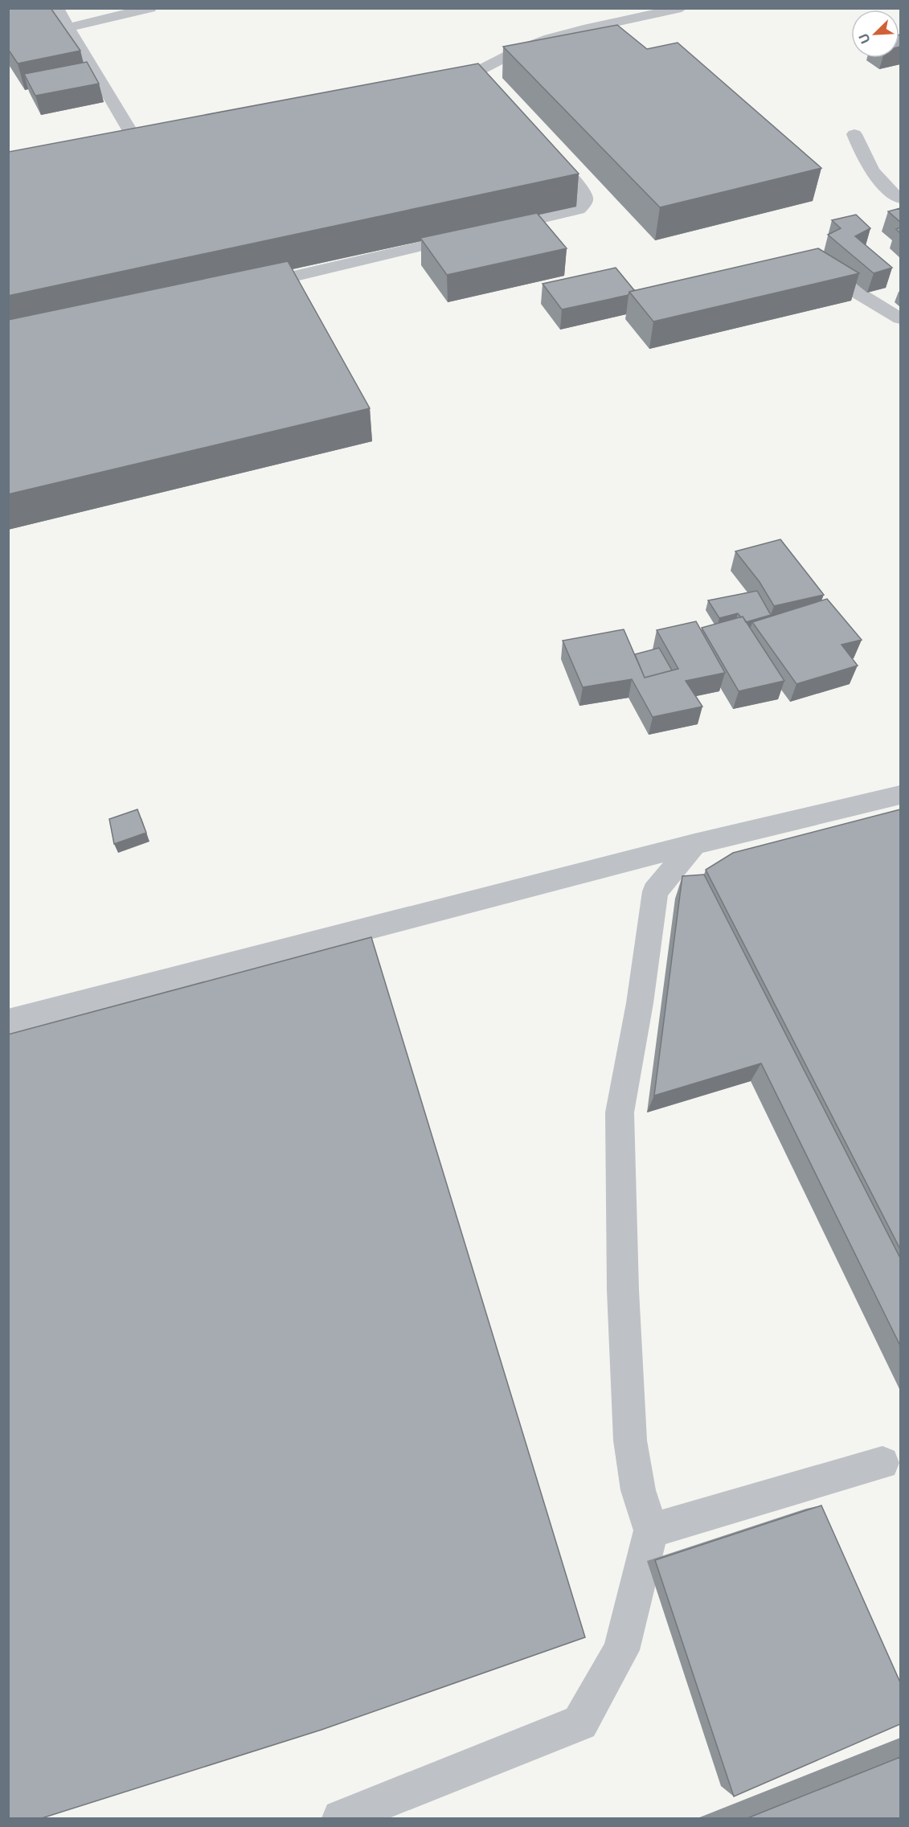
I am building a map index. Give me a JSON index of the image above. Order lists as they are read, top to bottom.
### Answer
{
  "north": "bottom left"
}
